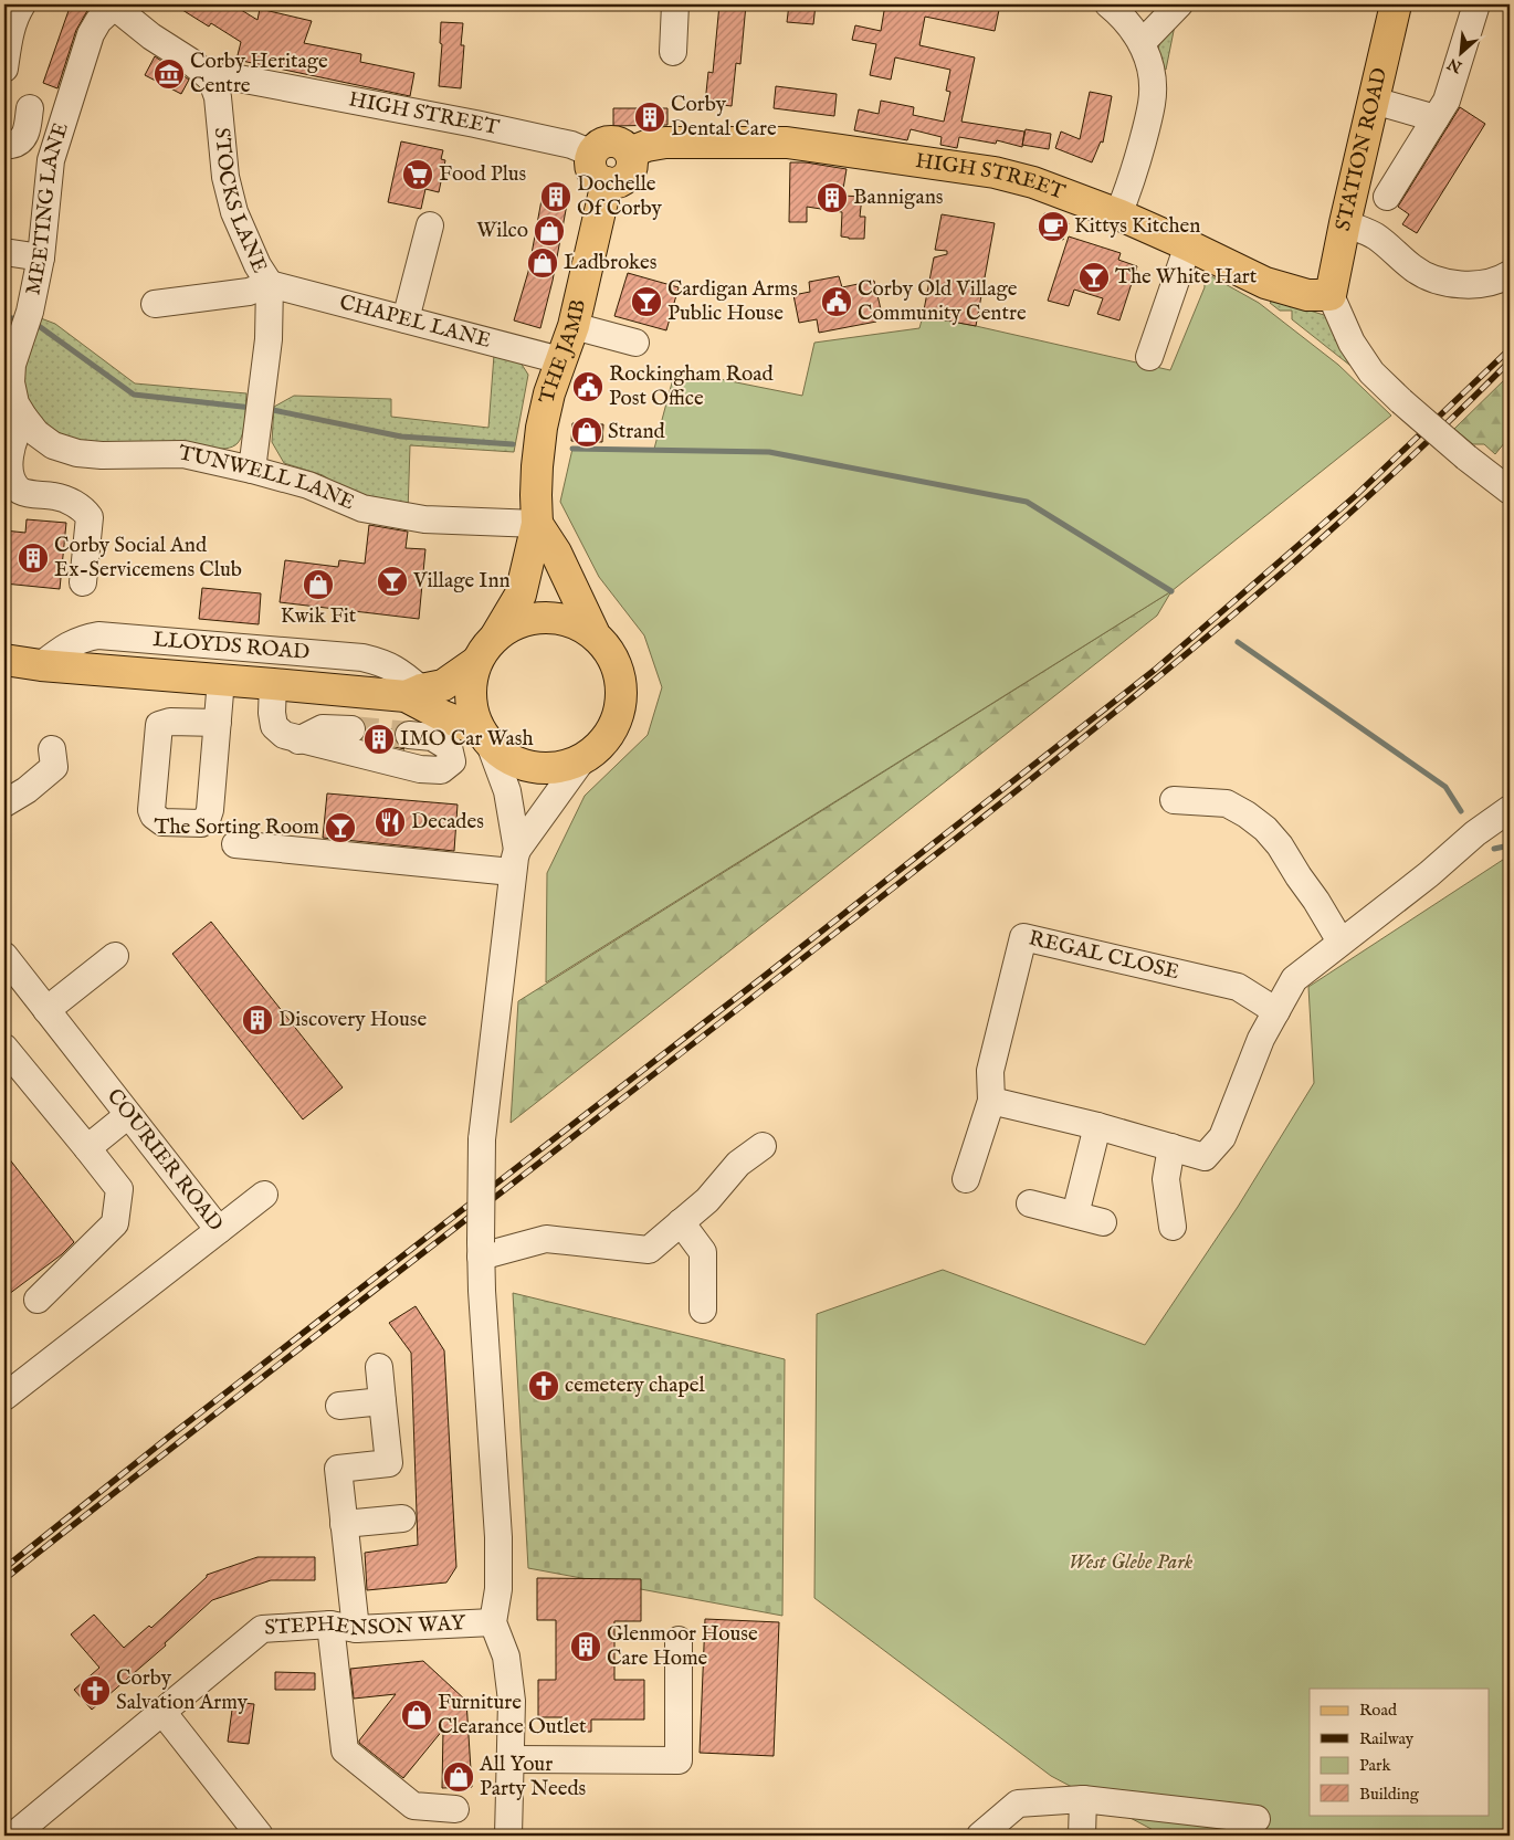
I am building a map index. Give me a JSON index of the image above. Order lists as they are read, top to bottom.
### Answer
{
  "streets": {
    "main road": [
      "HIGH STREET",
      "STATION ROAD",
      "THE JAMB",
      "LLOYDS ROAD"
    ],
    "street": [
      "STOCKS LANE",
      "MEETING LANE",
      "CHAPEL LANE",
      "TUNWELL LANE",
      "REGAL CLOSE",
      "COURIER ROAD",
      "STEPHENSON WAY"
    ]
  },
  "crossings": [
    ["HIGH STREET", "STATION ROAD"],
    ["HIGH STREET", "STOCKS LANE"],
    ["HIGH STREET", "THE JAMB"],
    ["STOCKS LANE", "CHAPEL LANE"],
    ["STOCKS LANE", "TUNWELL LANE"],
    ["MEETING LANE", "TUNWELL LANE"],
    ["CHAPEL LANE", "THE JAMB"],
    ["THE JAMB", "TUNWELL LANE"],
    ["THE JAMB", "LLOYDS ROAD"]
  ],
  "parks": ["West Glebe Park"],
  "places": {
    "museum": ["Corby Heritage Centre"],
    "building": [
      "Corby Dental Care",
      "Dochelle Of Corby",
      "Bannigans",
      "Corby Social And Ex-Servicemens Club",
      "IMO Car Wash",
      "Discovery House",
      "Glenmoor House Care Home"
    ],
    "supermarket": ["Food Plus"],
    "cafe": ["Kittys Kitchen"],
    "shop": [
      "Wilco",
      "Ladbrokes",
      "Strand",
      "Kwik Fit",
      "Furniture Clearance Outlet",
      "All Your Party Needs"
    ],
    "bar": [
      "The White Hart",
      "Cardigan Arms Public House",
      "Village Inn",
      "The Sorting Room"
    ],
    "public building": ["Corby Old Village Community Centre", "Rockingham Road Post Office"],
    "restaurant": ["Decades"],
    "church": ["cemetery chapel", "Corby Salvation Army"]
  },
  "legend": [
    "Road",
    "Railway",
    "Park",
    "Building"
  ],
  "north": "bottom left"
}
